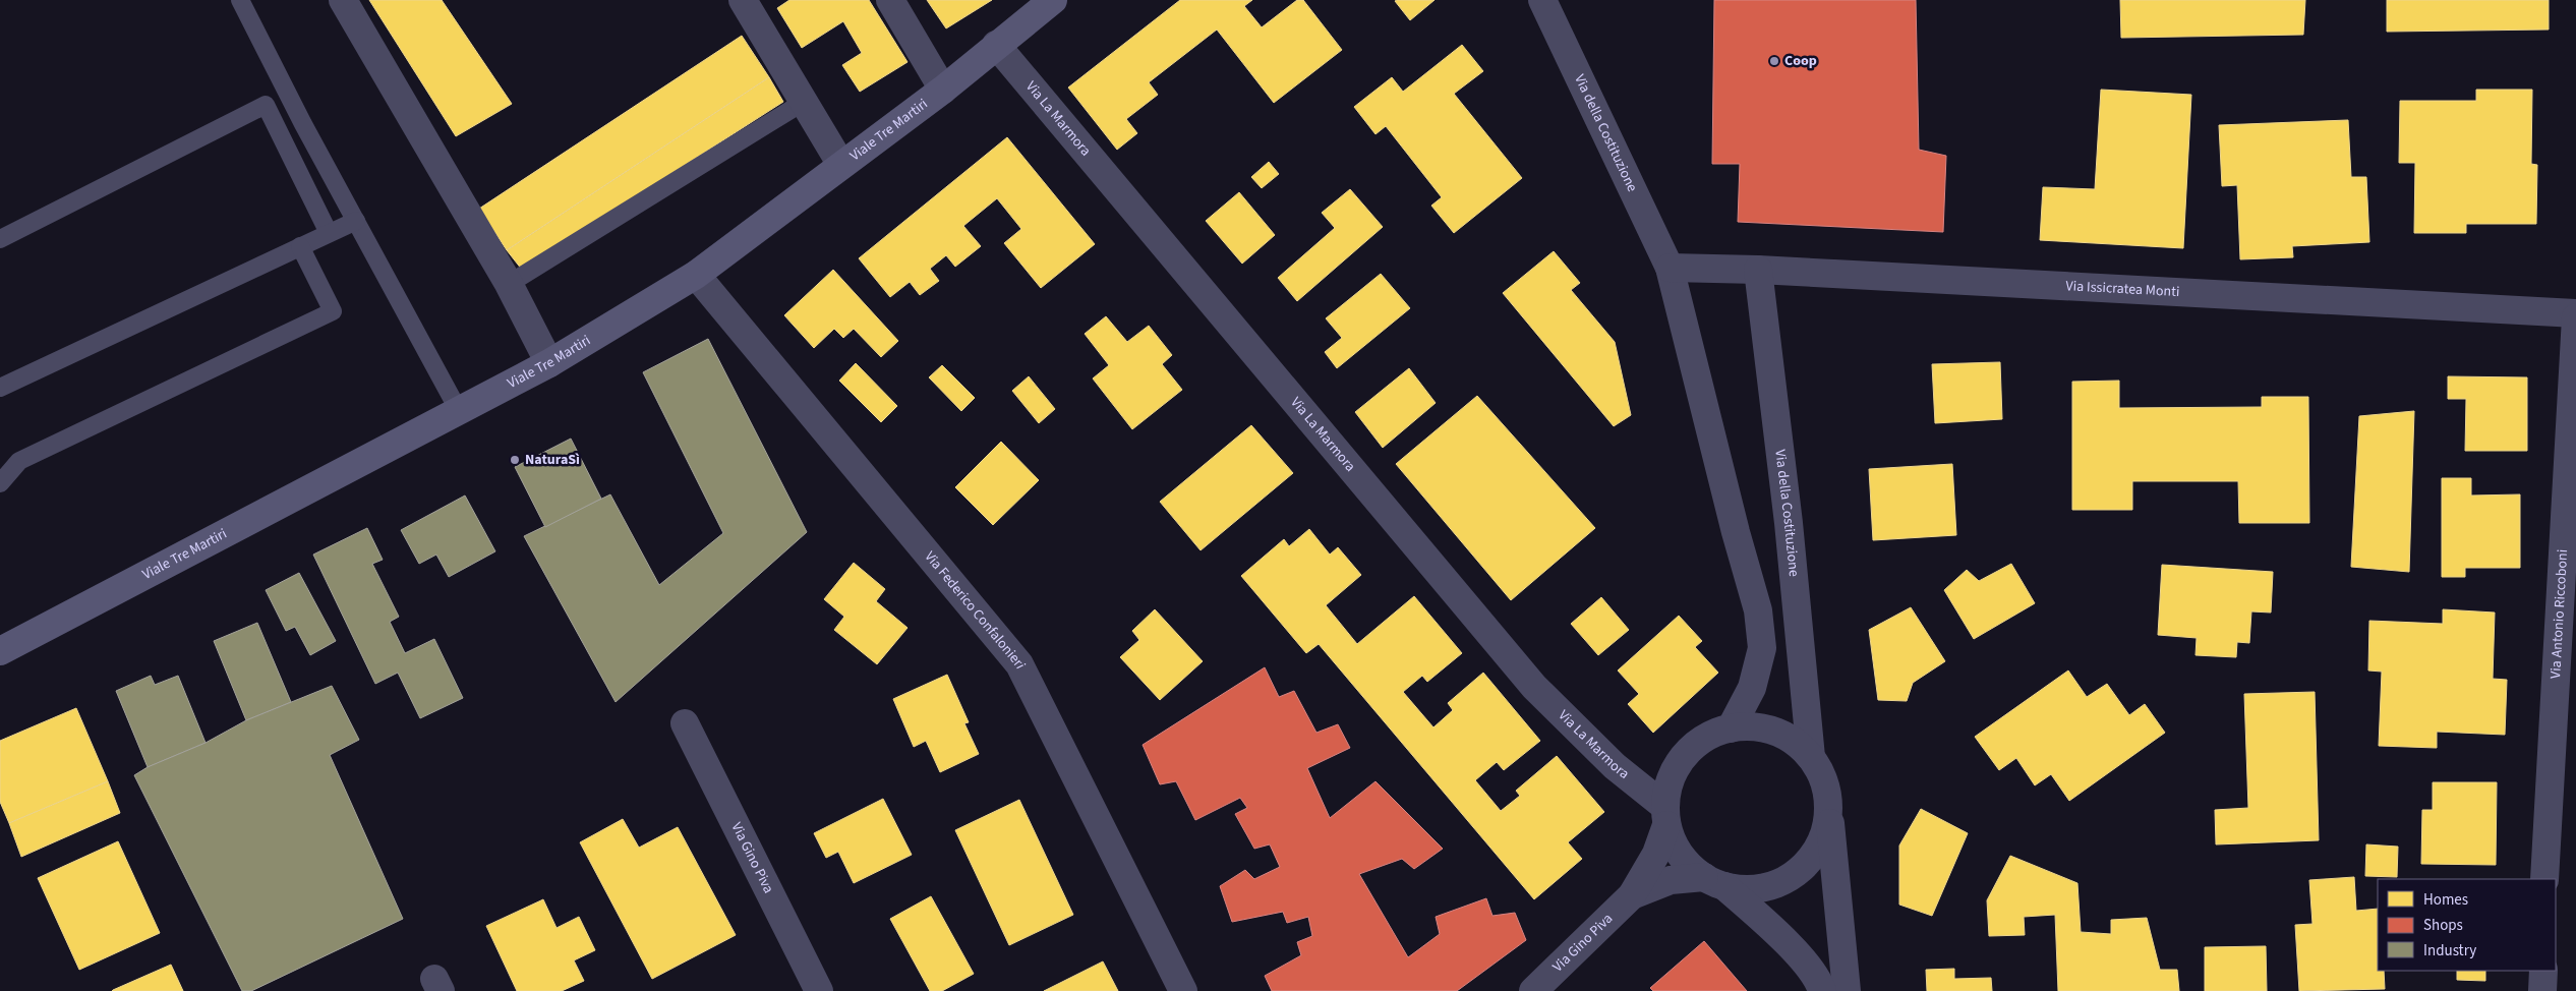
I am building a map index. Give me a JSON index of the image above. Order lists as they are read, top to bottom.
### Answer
{
  "streets": {
    "main road": ["Viale Tre Martiri"],
    "street": [
      "Via La Marmora",
      "Via della Costituzione",
      "Via Issicratea Monti",
      "Via Federico Confalonieri",
      "Via Antonio Riccoboni",
      "Via Gino Piva"
    ]
  },
  "crossings": [
    ["Via La Marmora", "Viale Tre Martiri"],
    ["Via La Marmora", "Via della Costituzione"],
    ["Viale Tre Martiri", "Via Federico Confalonieri"],
    ["Via della Costituzione", "Via Issicratea Monti"],
    ["Via Issicratea Monti", "Via Antonio Riccoboni"]
  ],
  "places": ["Coop", "NaturaSì"],
  "legend": ["Homes", "Shops", "Industry"]
}
